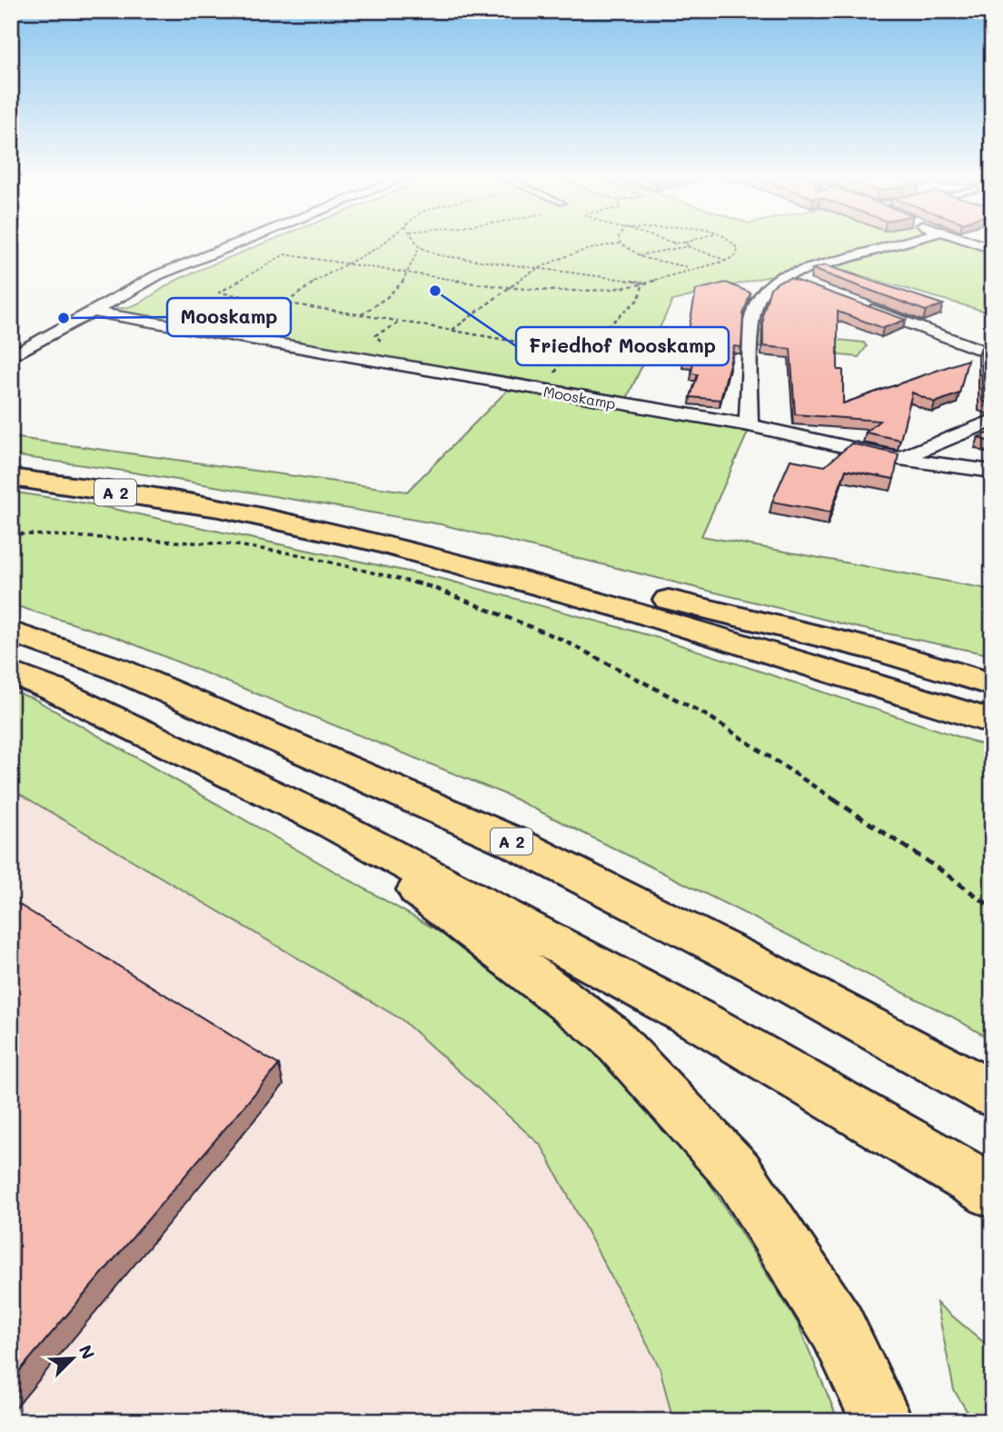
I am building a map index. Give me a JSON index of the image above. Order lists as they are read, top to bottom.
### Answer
{
  "streets": {
    "highway": ["A 2"],
    "street": ["Mooskamp"]
  },
  "places": ["Friedhof Mooskamp", "Mooskamp"],
  "north": "top right"
}
